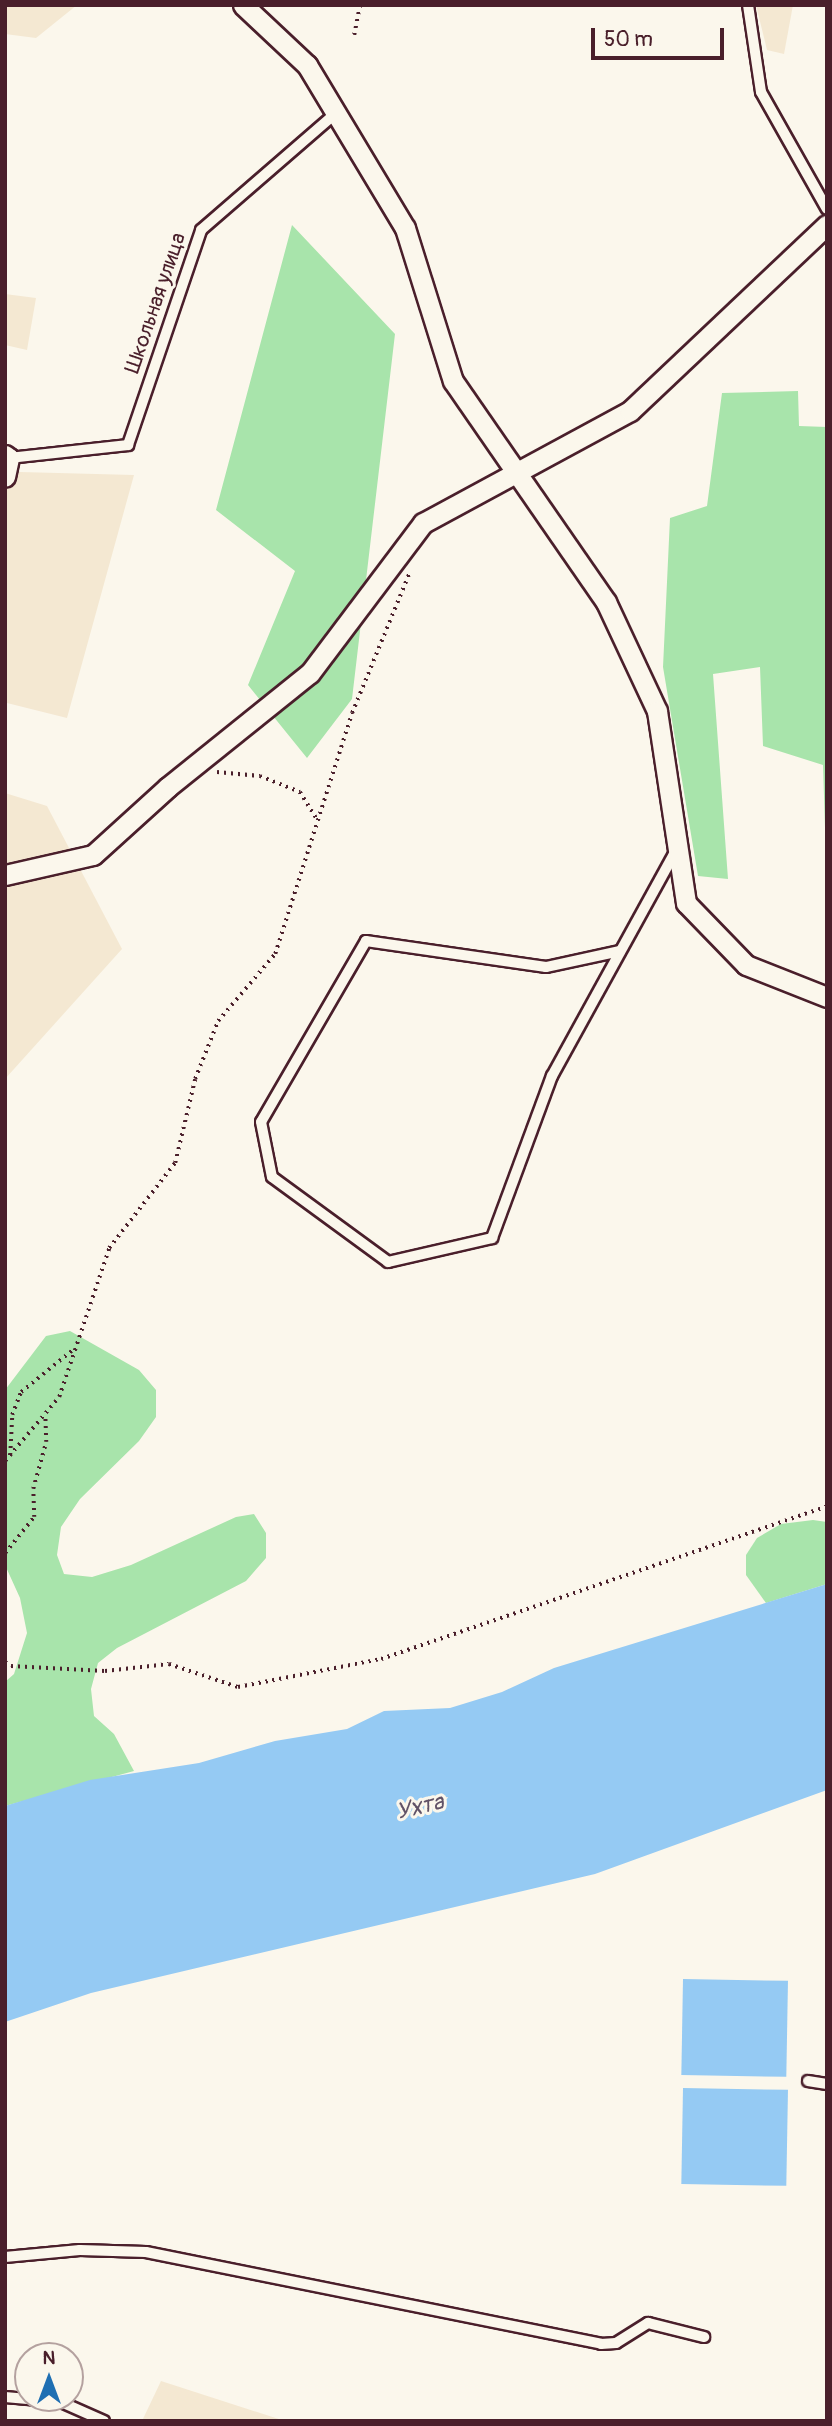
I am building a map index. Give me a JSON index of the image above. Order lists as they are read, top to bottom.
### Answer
{
  "streets": {
    "lane": ["Школьная улица"]
  },
  "water": ["Ухта"],
  "scale_bar": "50 m",
  "north": "top"
}
